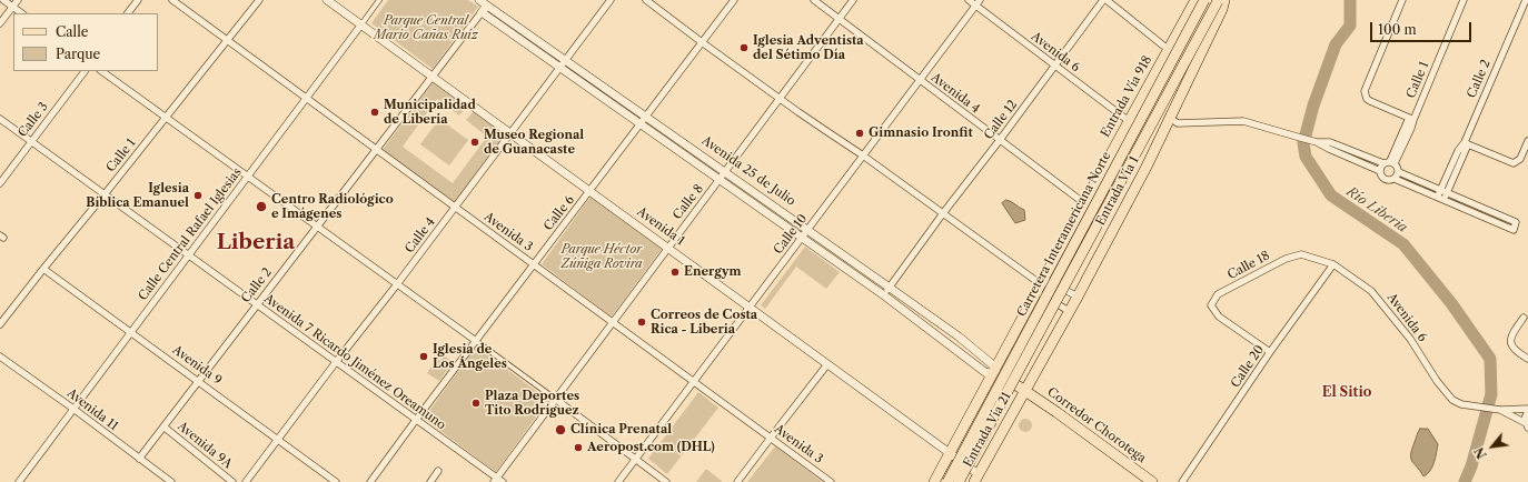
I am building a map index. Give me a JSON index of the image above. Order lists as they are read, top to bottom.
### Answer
{
  "streets": {
    "main road": [
      "Entrada Vía 918",
      "Avenida 25 de Julio",
      "Entrada Vía 1",
      "Carretera Interamericana Norte",
      "Corredor Chorotega",
      "Entrada Vía 21"
    ],
    "street": [
      "Avenida 6",
      "Calle 2",
      "Calle 1",
      "Avenida 4",
      "Calle 3",
      "Calle 12",
      "Calle 8",
      "Calle 6",
      "Avenida 1",
      "Avenida 3",
      "Calle Central Rafael Iglesias",
      "Calle 10",
      "Calle 4",
      "Calle 18",
      "Avenida 7 Ricardo Jiménez Oreamuno",
      "Avenida 9",
      "Calle 20",
      "Avenida 11",
      "Avenida 9A"
    ]
  },
  "crossings": [
    ["Avenida 6", "Entrada Vía 918"],
    ["Avenida 6", "Calle 12"],
    ["Avenida 6", "Calle 10"],
    ["Avenida 6", "Calle 18"],
    ["Avenida 6", "Calle 20"],
    ["Calle 2", "Avenida 25 de Julio"],
    ["Calle 2", "Avenida 1"],
    ["Calle 2", "Avenida 3"],
    ["Calle 2", "Avenida 7 Ricardo Jiménez Oreamuno"],
    ["Calle 2", "Avenida 9"],
    ["Calle 2", "Avenida 11"],
    ["Calle 2", "Avenida 9A"],
    ["Calle 1", "Avenida 3"],
    ["Calle 1", "Avenida 7 Ricardo Jiménez Oreamuno"],
    ["Calle 1", "Avenida 9"],
    ["Avenida 4", "Entrada Vía 918"],
    ["Avenida 4", "Calle 12"],
    ["Avenida 4", "Calle 8"],
    ["Avenida 4", "Calle 10"],
    ["Entrada Vía 918", "Avenida 25 de Julio"],
    ["Calle 3", "Avenida 7 Ricardo Jiménez Oreamuno"],
    ["Calle 12", "Avenida 25 de Julio"],
    ["Avenida 25 de Julio", "Entrada Vía 1"],
    ["Avenida 25 de Julio", "Calle 8"],
    ["Avenida 25 de Julio", "Calle 6"],
    ["Avenida 25 de Julio", "Calle 10"],
    ["Avenida 25 de Julio", "Calle 4"],
    ["Avenida 25 de Julio", "Corredor Chorotega"],
    ["Avenida 25 de Julio", "Entrada Vía 21"],
    ["Entrada Vía 1", "Carretera Interamericana Norte"],
    ["Entrada Vía 1", "Corredor Chorotega"],
    ["Entrada Vía 1", "Entrada Vía 21"],
    ["Calle 8", "Avenida 1"],
    ["Calle 8", "Avenida 3"],
    ["Calle 8", "Avenida 7 Ricardo Jiménez Oreamuno"],
    ["Calle 6", "Avenida 1"],
    ["Calle 6", "Avenida 3"],
    ["Calle 6", "Avenida 7 Ricardo Jiménez Oreamuno"],
    ["Avenida 1", "Calle Central Rafael Iglesias"],
    ["Avenida 1", "Calle 10"],
    ["Avenida 1", "Calle 4"],
    ["Avenida 1", "Entrada Vía 21"],
    ["Avenida 3", "Calle Central Rafael Iglesias"],
    ["Avenida 3", "Calle 10"],
    ["Avenida 3", "Calle 4"],
    ["Calle Central Rafael Iglesias", "Avenida 7 Ricardo Jiménez Oreamuno"],
    ["Calle Central Rafael Iglesias", "Avenida 9"],
    ["Calle Central Rafael Iglesias", "Avenida 11"],
    ["Calle 4", "Avenida 7 Ricardo Jiménez Oreamuno"],
    ["Calle 4", "Avenida 9"],
    ["Calle 18", "Calle 20"],
    ["Corredor Chorotega", "Entrada Vía 21"]
  ],
  "districts": ["Liberia", "El Sitio"],
  "water": ["Río Liberia"],
  "parks": ["Parque Central Mario Cañas Ruíz", "Parque Héctor Zúñiga Rovira"],
  "places": [
    "Iglesia Adventista del Sétimo Día",
    "Municipalidad de Liberia",
    "Gimnasio Ironfit",
    "Museo Regional de Guanacaste",
    "Iglesia Bíblica Emanuel",
    "Centro Radiológico e Imágenes",
    "Energym",
    "Correos de Costa Rica - Liberia",
    "Iglesia de Los Ángeles",
    "Plaza Deportes Tito Rodríguez",
    "Clínica Prenatal",
    "Aeropost.com (DHL)"
  ],
  "legend": ["Calle", "Parque"],
  "scale_bar": "100 m",
  "north": "bottom left"
}
